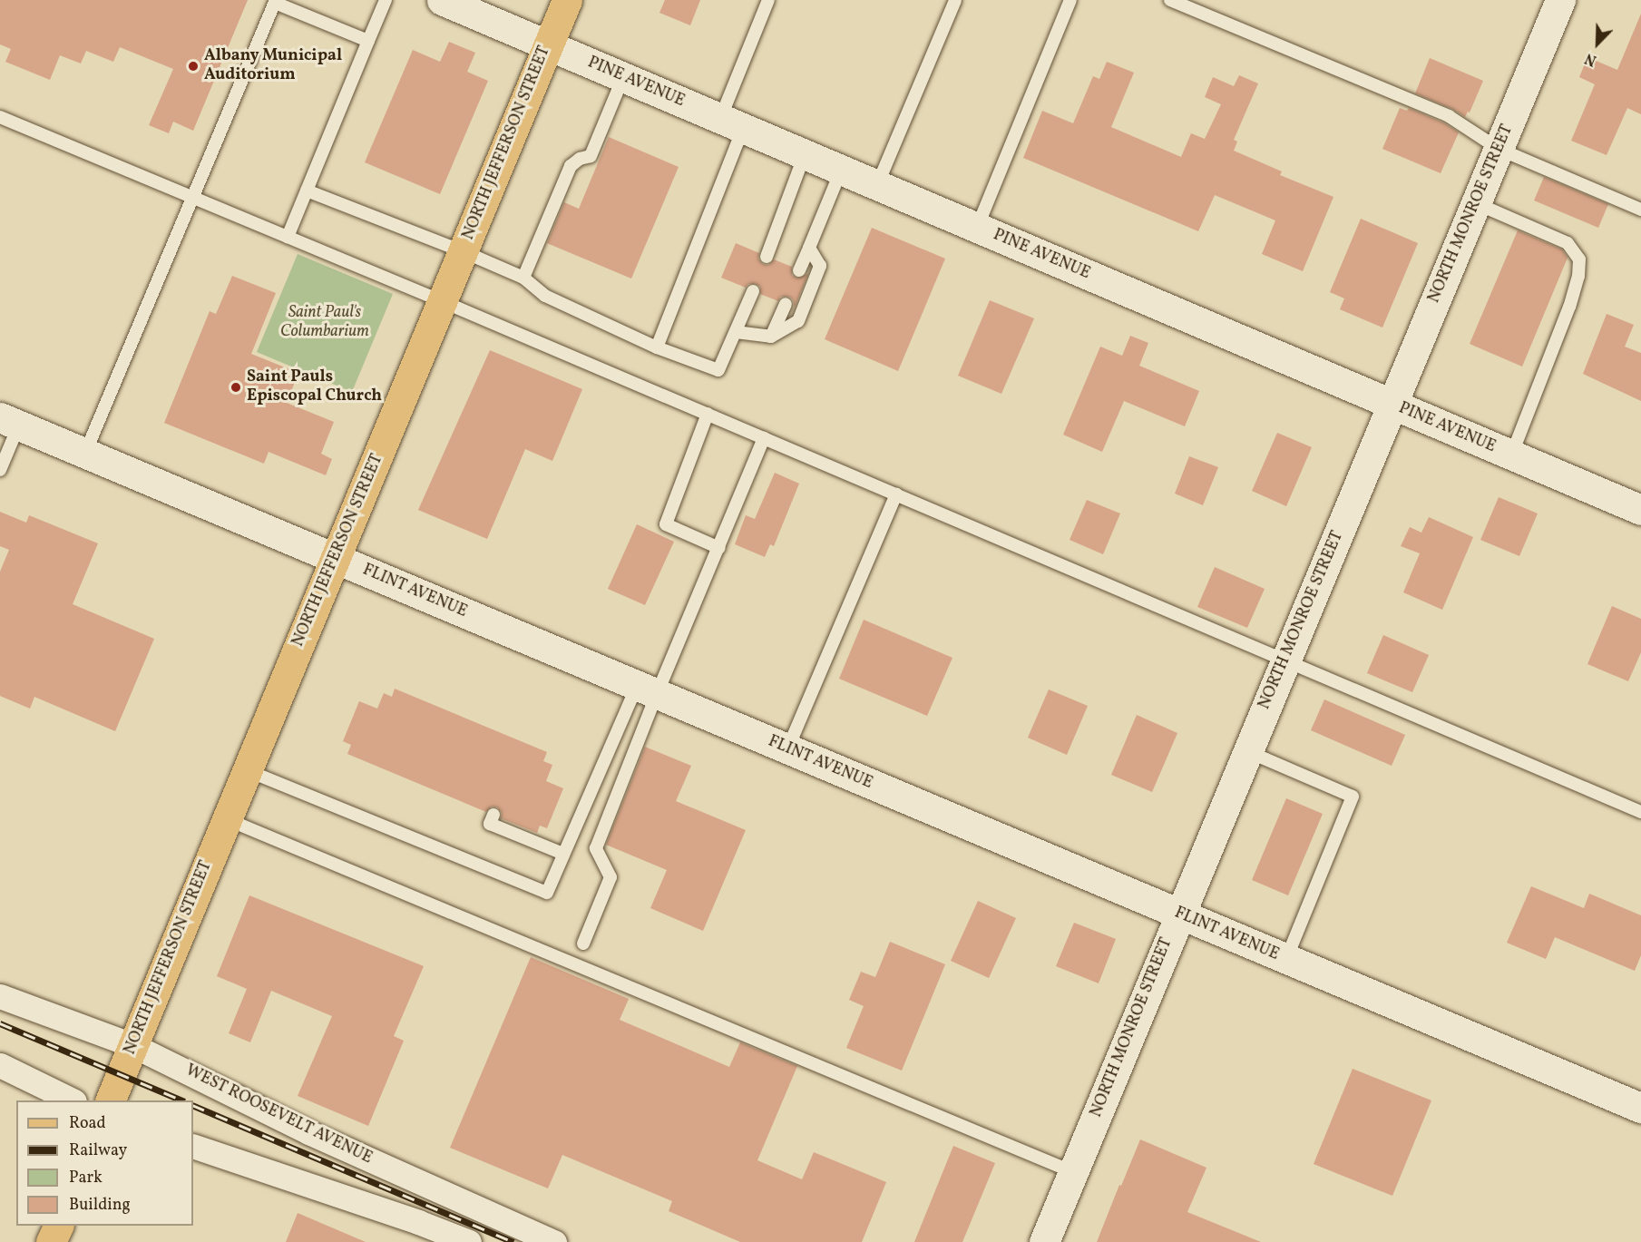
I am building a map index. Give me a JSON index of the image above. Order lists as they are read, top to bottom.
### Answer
{
  "streets": {
    "main road": [
      "PINE AVENUE",
      "NORTH JEFFERSON STREET",
      "NORTH MONROE STREET",
      "FLINT AVENUE"
    ],
    "street": ["WEST ROOSEVELT AVENUE"]
  },
  "crossings": [
    ["PINE AVENUE", "NORTH JEFFERSON STREET"],
    ["PINE AVENUE", "NORTH MONROE STREET"],
    ["NORTH JEFFERSON STREET", "FLINT AVENUE"],
    ["NORTH JEFFERSON STREET", "WEST ROOSEVELT AVENUE"],
    ["NORTH MONROE STREET", "FLINT AVENUE"]
  ],
  "parks": ["Saint Paul's Columbarium"],
  "places": ["Albany Municipal Auditorium", "Saint Pauls Episcopal Church"],
  "legend": [
    "Road",
    "Railway",
    "Park",
    "Building"
  ],
  "north": "bottom left"
}
